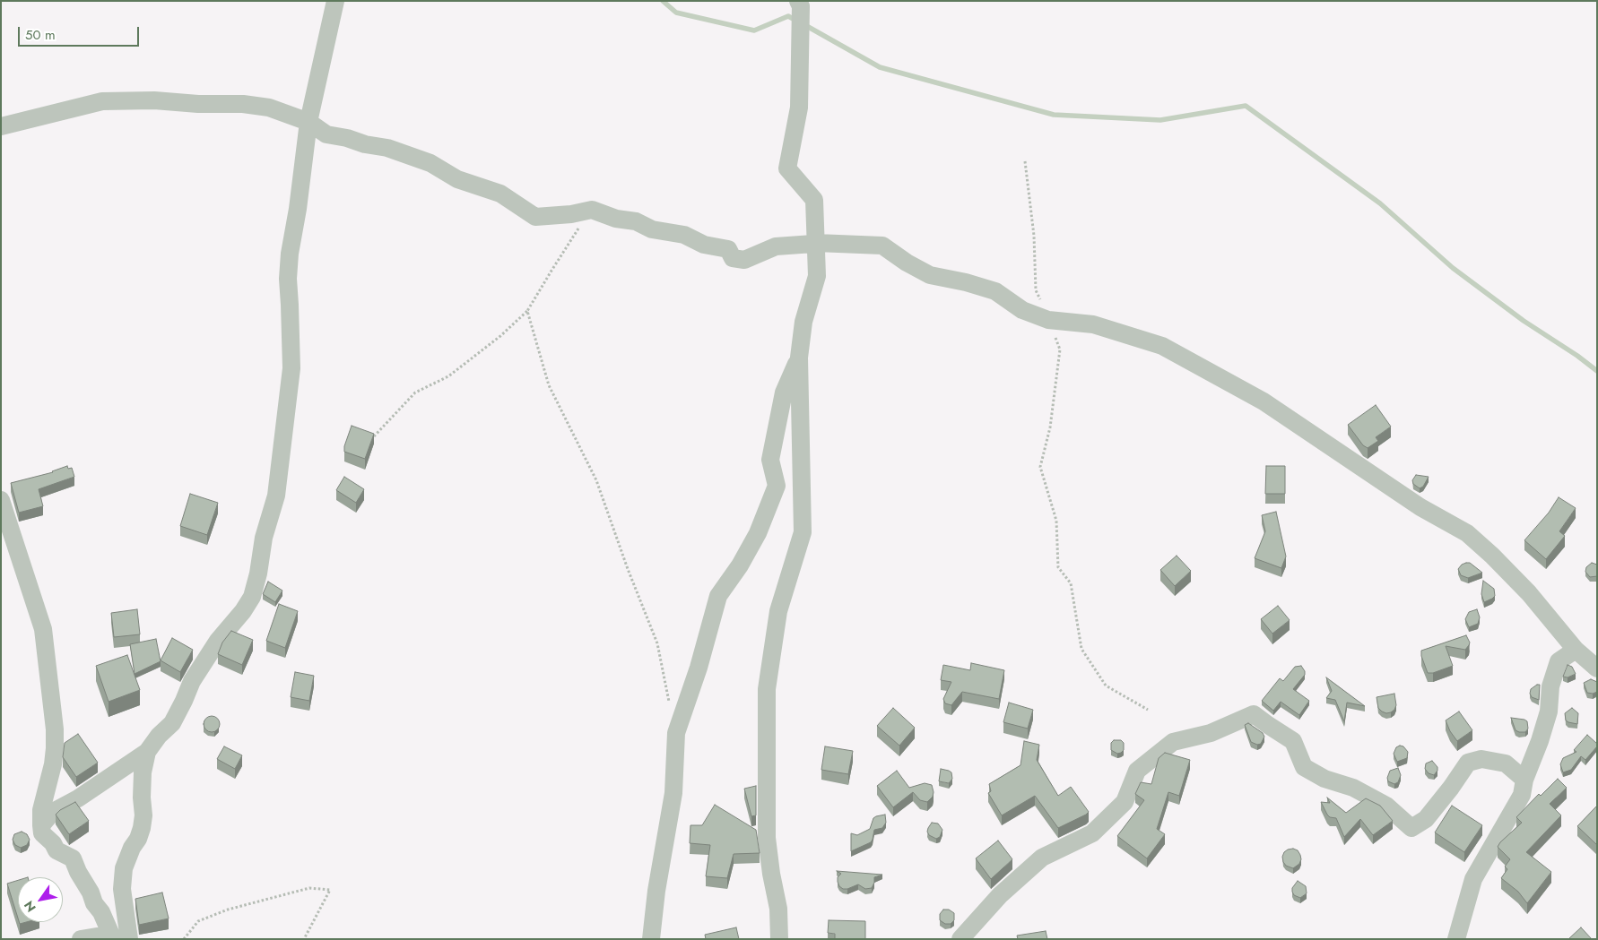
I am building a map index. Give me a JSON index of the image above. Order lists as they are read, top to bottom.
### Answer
{
  "scale_bar": "50 m",
  "north": "bottom left"
}
